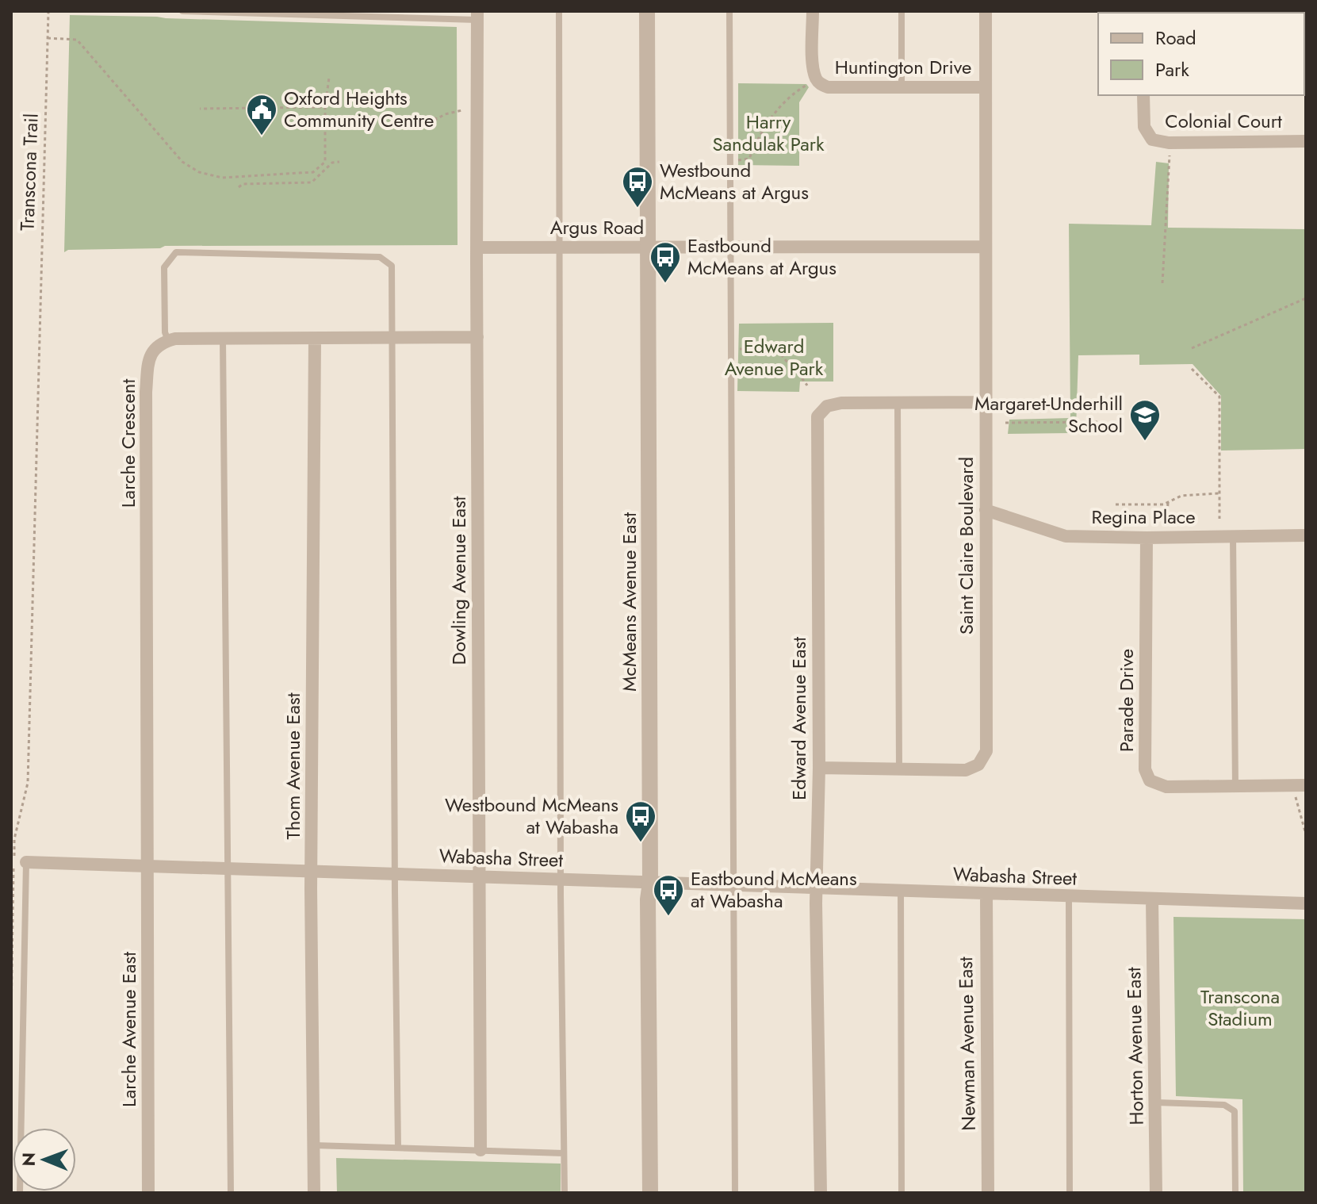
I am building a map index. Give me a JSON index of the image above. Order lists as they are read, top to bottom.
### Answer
{
  "streets": {
    "street": [
      "Huntington Drive",
      "Colonial Court",
      "Argus Road",
      "Larche Crescent",
      "Regina Place",
      "Saint Claire Boulevard",
      "Dowling Avenue East",
      "McMeans Avenue East",
      "Parade Drive",
      "Edward Avenue East",
      "Thom Avenue East",
      "Wabasha Street",
      "Larche Avenue East",
      "Newman Avenue East",
      "Horton Avenue East"
    ],
    "path": ["Transcona Trail"]
  },
  "crossings": [
    ["Huntington Drive", "Saint Claire Boulevard"],
    ["Argus Road", "Saint Claire Boulevard"],
    ["Argus Road", "Dowling Avenue East"],
    ["Argus Road", "McMeans Avenue East"],
    ["Larche Crescent", "Wabasha Street"],
    ["Larche Crescent", "Larche Avenue East"],
    ["Regina Place", "Saint Claire Boulevard"],
    ["Regina Place", "Parade Drive"],
    ["Saint Claire Boulevard", "Edward Avenue East"],
    ["Dowling Avenue East", "Wabasha Street"],
    ["McMeans Avenue East", "Wabasha Street"],
    ["Edward Avenue East", "Wabasha Street"],
    ["Thom Avenue East", "Wabasha Street"],
    ["Wabasha Street", "Larche Avenue East"],
    ["Wabasha Street", "Newman Avenue East"],
    ["Wabasha Street", "Horton Avenue East"]
  ],
  "parks": ["Harry Sandulak Park", "Edward Avenue Park", "Transcona Stadium"],
  "places": {
    "public building": ["Oxford Heights Community Centre"],
    "bus stop": [
      "Westbound McMeans at Argus",
      "Eastbound McMeans at Argus",
      "Westbound McMeans at Wabasha",
      "Eastbound McMeans at Wabasha"
    ],
    "school or university": ["Margaret-Underhill School"]
  },
  "legend": ["Road", "Park"],
  "north": "left"
}
